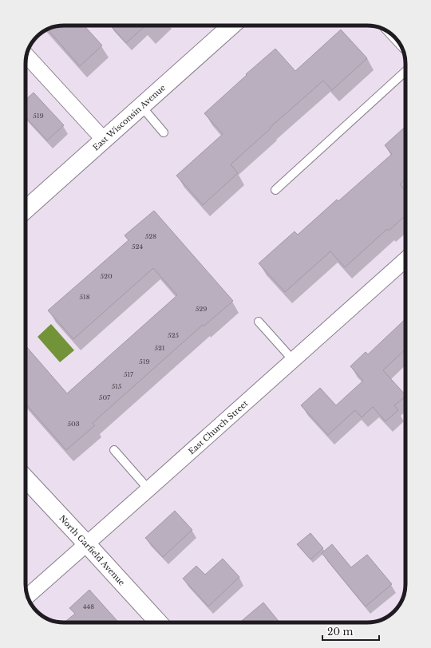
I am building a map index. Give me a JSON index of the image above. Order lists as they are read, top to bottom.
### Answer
{
  "streets": {
    "street": ["East Wisconsin Avenue", "East Church Street", "North Garfield Avenue"]
  },
  "crossings": [
    ["East Church Street", "North Garfield Avenue"]
  ],
  "house_numbers": [
    "519",
    "528",
    "524",
    "520",
    "518",
    "529",
    "525",
    "521",
    "519",
    "517",
    "515",
    "507",
    "503",
    "448"
  ],
  "scale_bar": "20 m"
}
